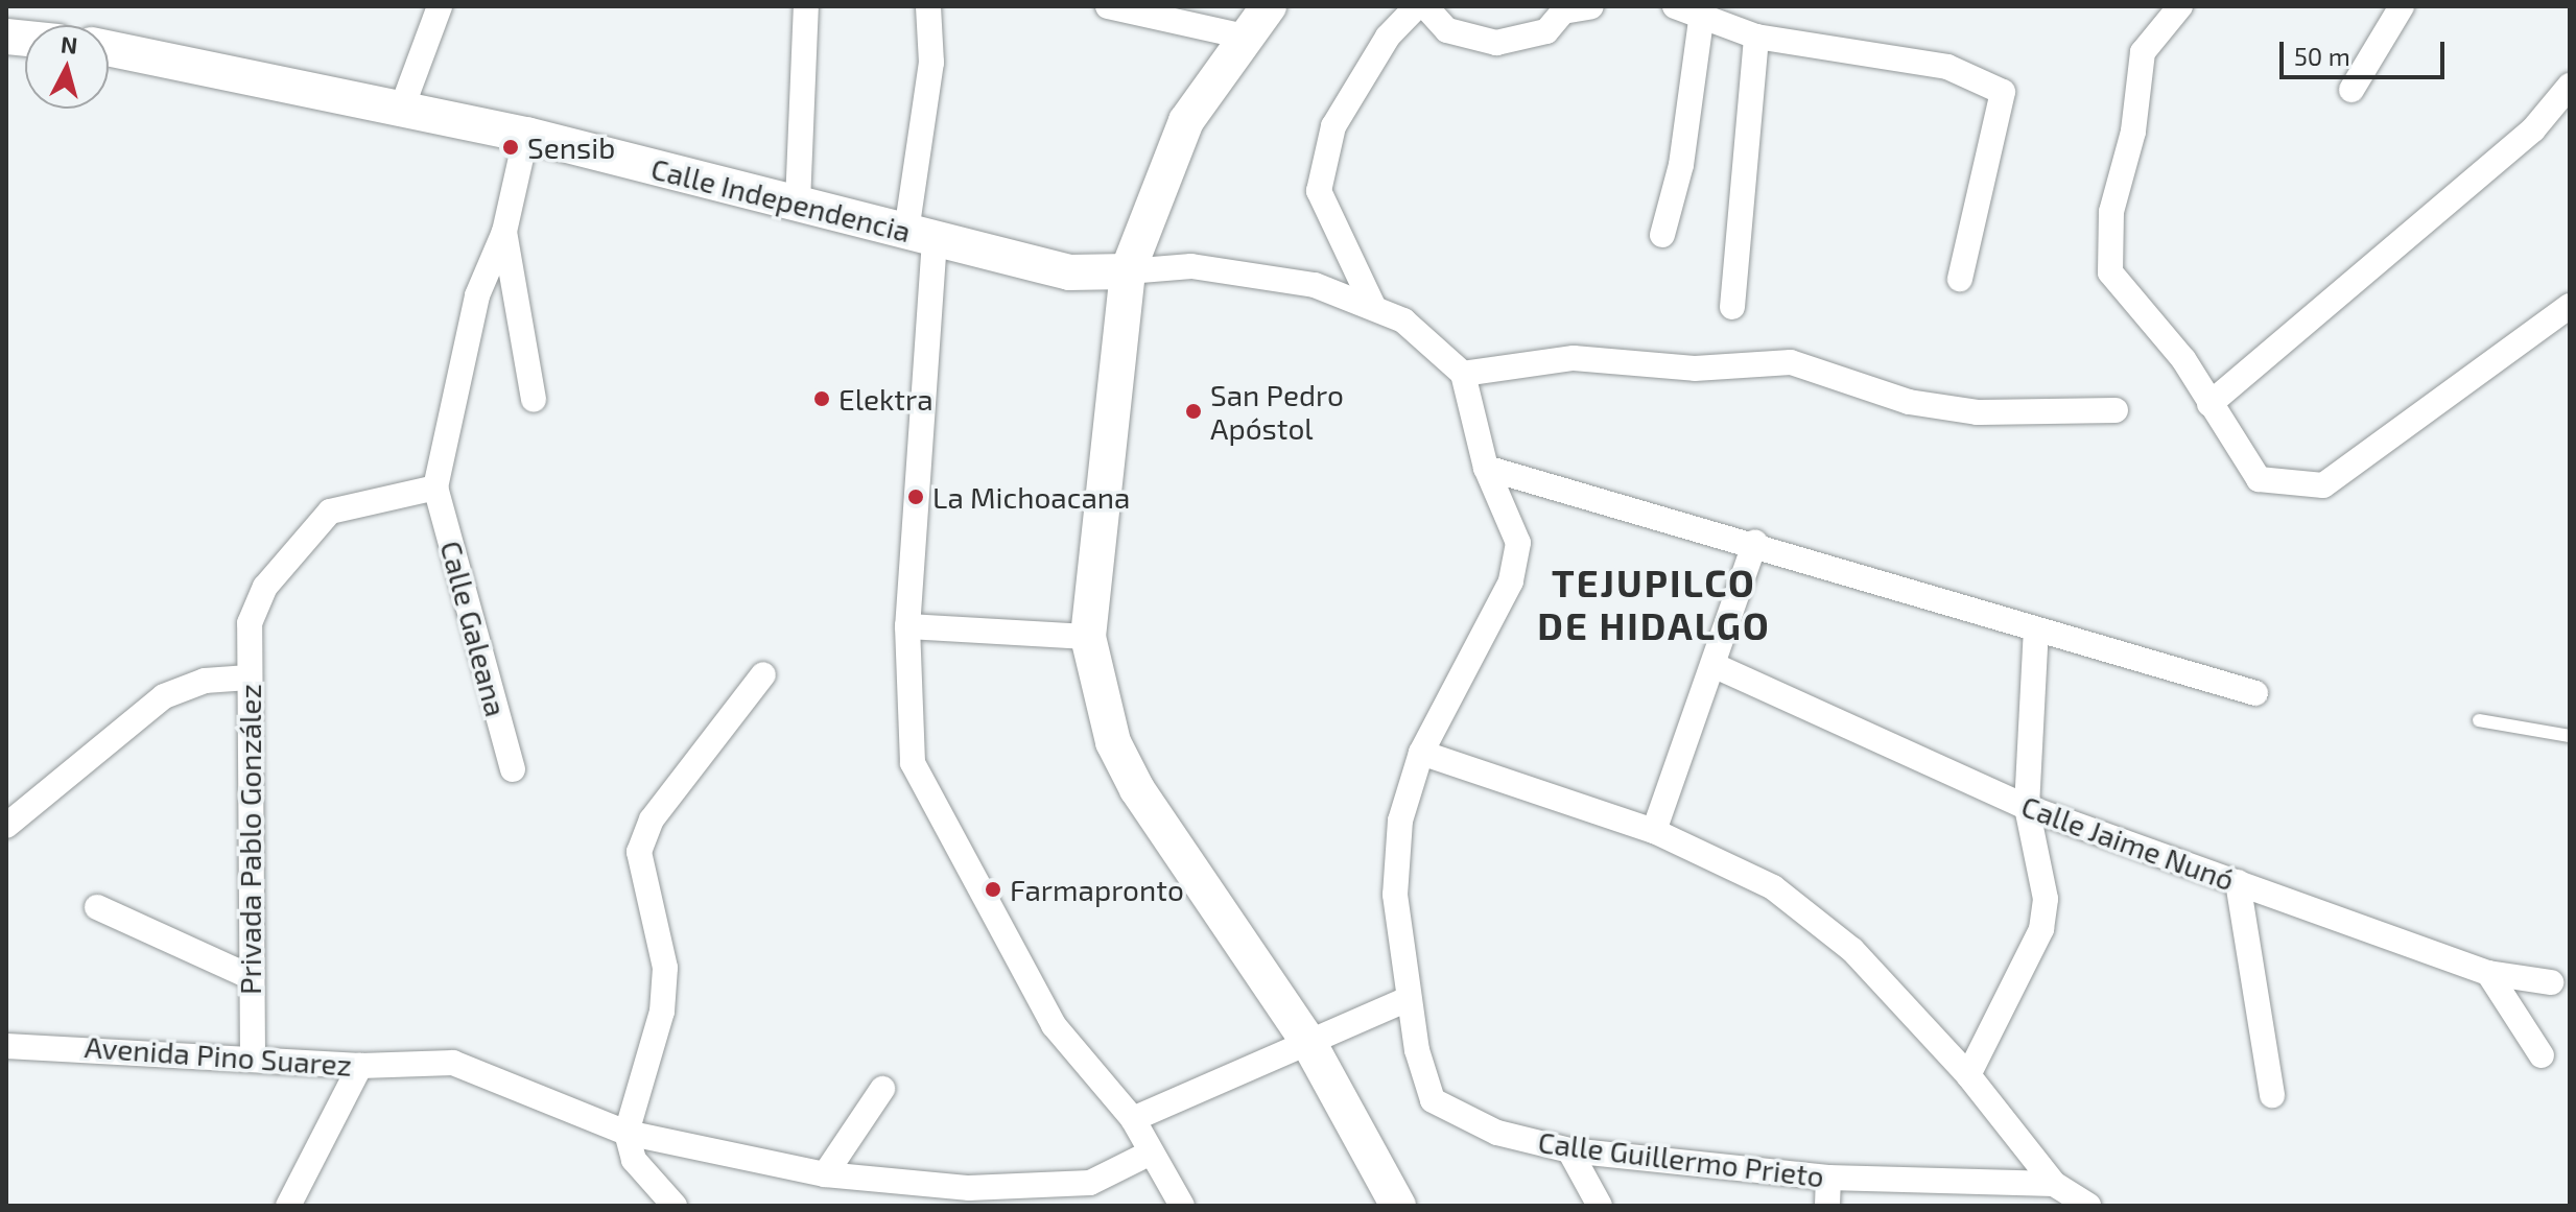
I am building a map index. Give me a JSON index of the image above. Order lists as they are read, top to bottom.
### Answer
{
  "streets": {
    "main road": ["Calle Independencia"],
    "street": [
      "Calle Galeana",
      "Privada Pablo González",
      "Calle Jaime Nunó",
      "Avenida Pino Suarez",
      "Calle Guillermo Prieto"
    ]
  },
  "crossings": [
    ["Calle Galeana", "Privada Pablo González"],
    ["Privada Pablo González", "Avenida Pino Suarez"]
  ],
  "districts": ["TEJUPILCO DE HIDALGO"],
  "places": [
    "Sensib",
    "Elektra",
    "San Pedro Apóstol",
    "La Michoacana",
    "Farmapronto"
  ],
  "scale_bar": "50 m",
  "north": "top"
}
